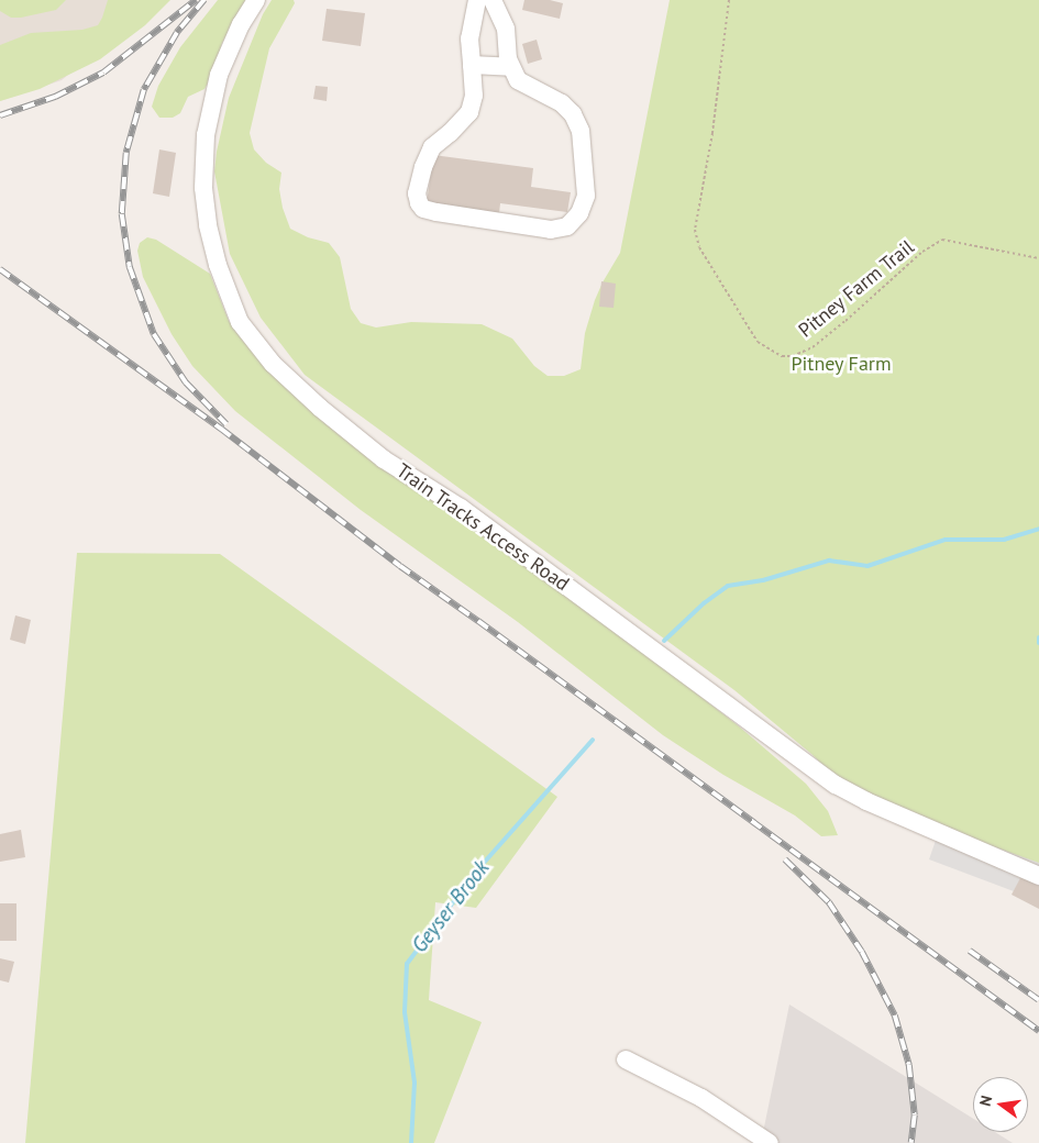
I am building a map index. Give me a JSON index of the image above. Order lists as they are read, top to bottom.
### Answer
{
  "streets": {
    "street": ["Train Tracks Access Road"],
    "path": ["Pitney Farm Trail"]
  },
  "water": ["Geyser Brook"],
  "parks": ["Pitney Farm"],
  "north": "left"
}
